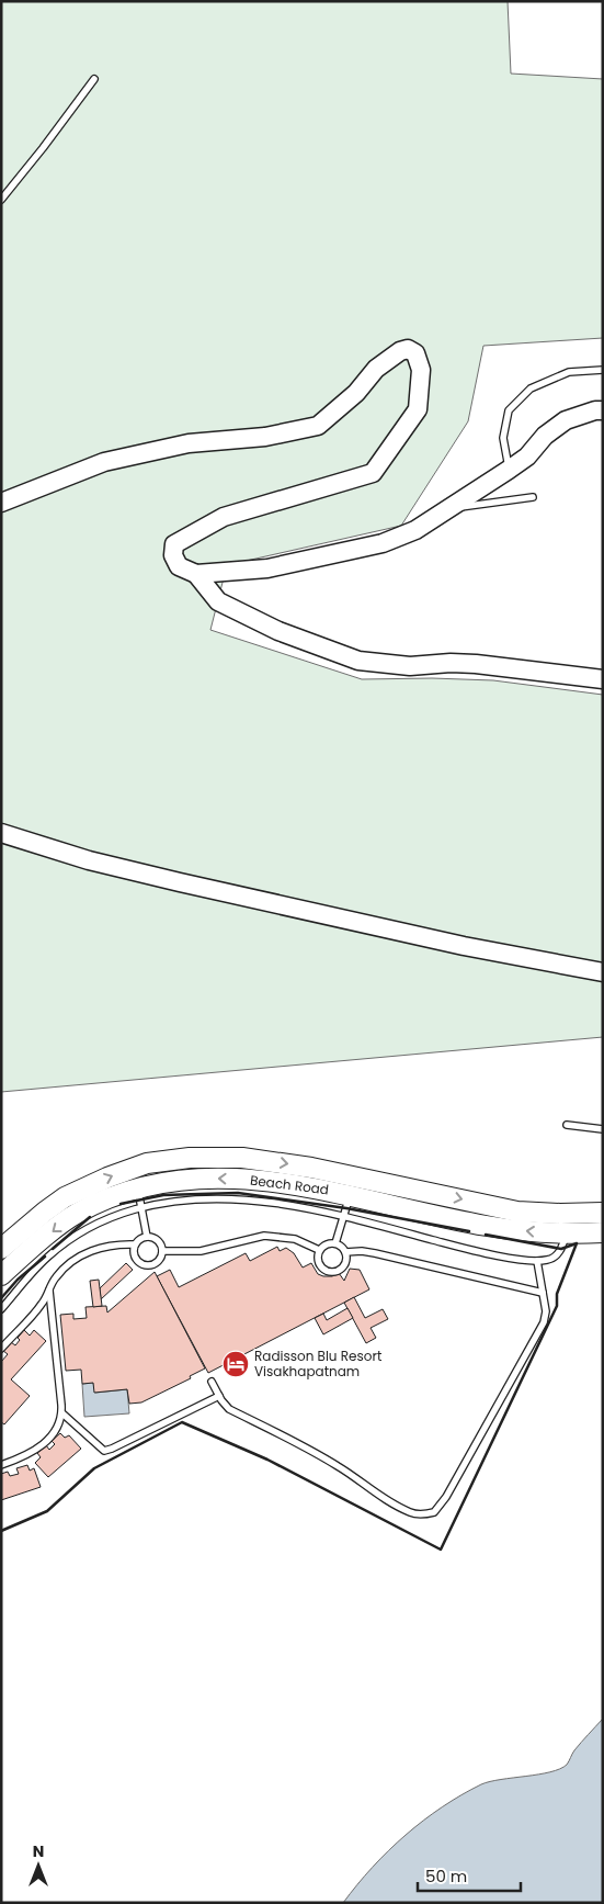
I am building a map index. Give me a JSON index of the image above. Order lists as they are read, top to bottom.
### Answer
{
  "streets": {
    "main road": ["Beach Road"]
  },
  "places": {
    "hotel": ["Radisson Blu Resort Visakhapatnam"]
  },
  "scale_bar": "50 m",
  "north": "top"
}
